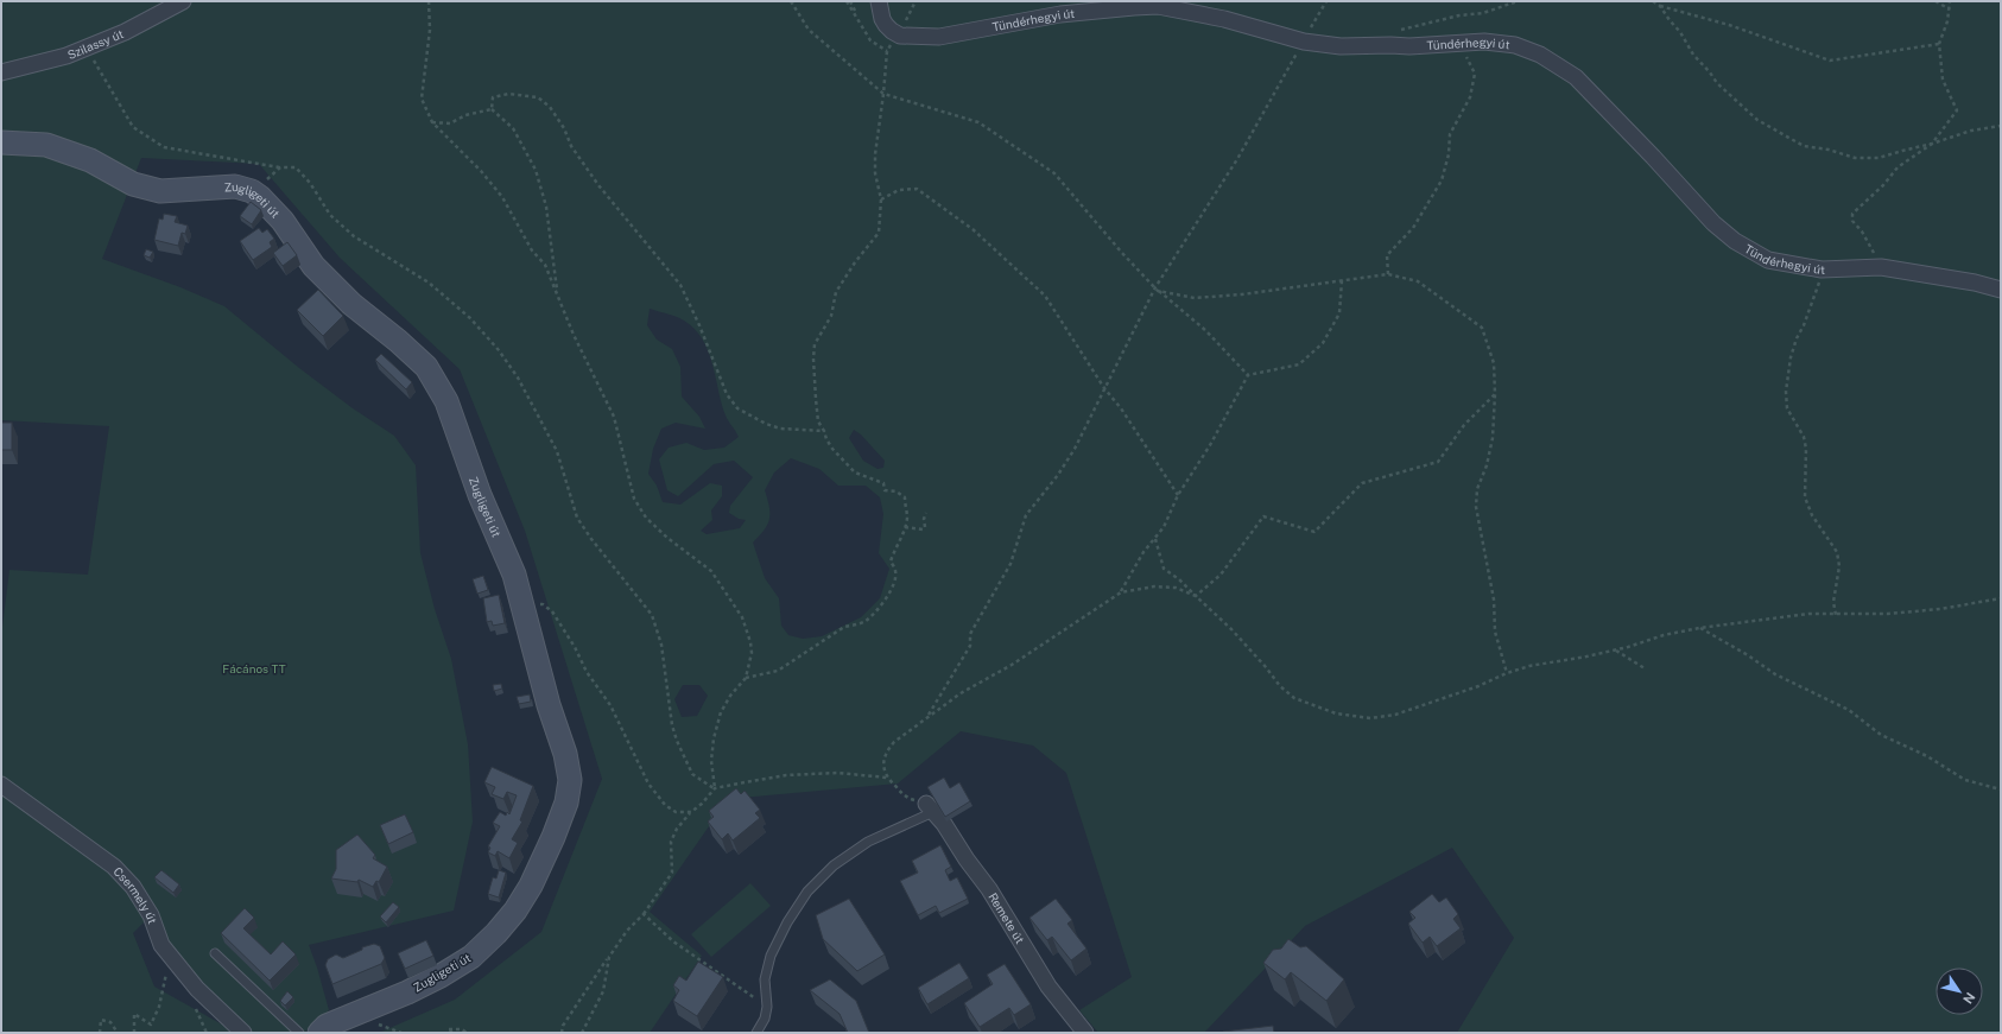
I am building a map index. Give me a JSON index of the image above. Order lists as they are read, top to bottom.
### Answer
{
  "streets": {
    "street": [
      "Tündérhegyi út",
      "Szilassy út",
      "Zugligeti út",
      "Csermely út",
      "Remete út"
    ]
  },
  "parks": ["Fácános TT"],
  "north": "bottom right"
}
